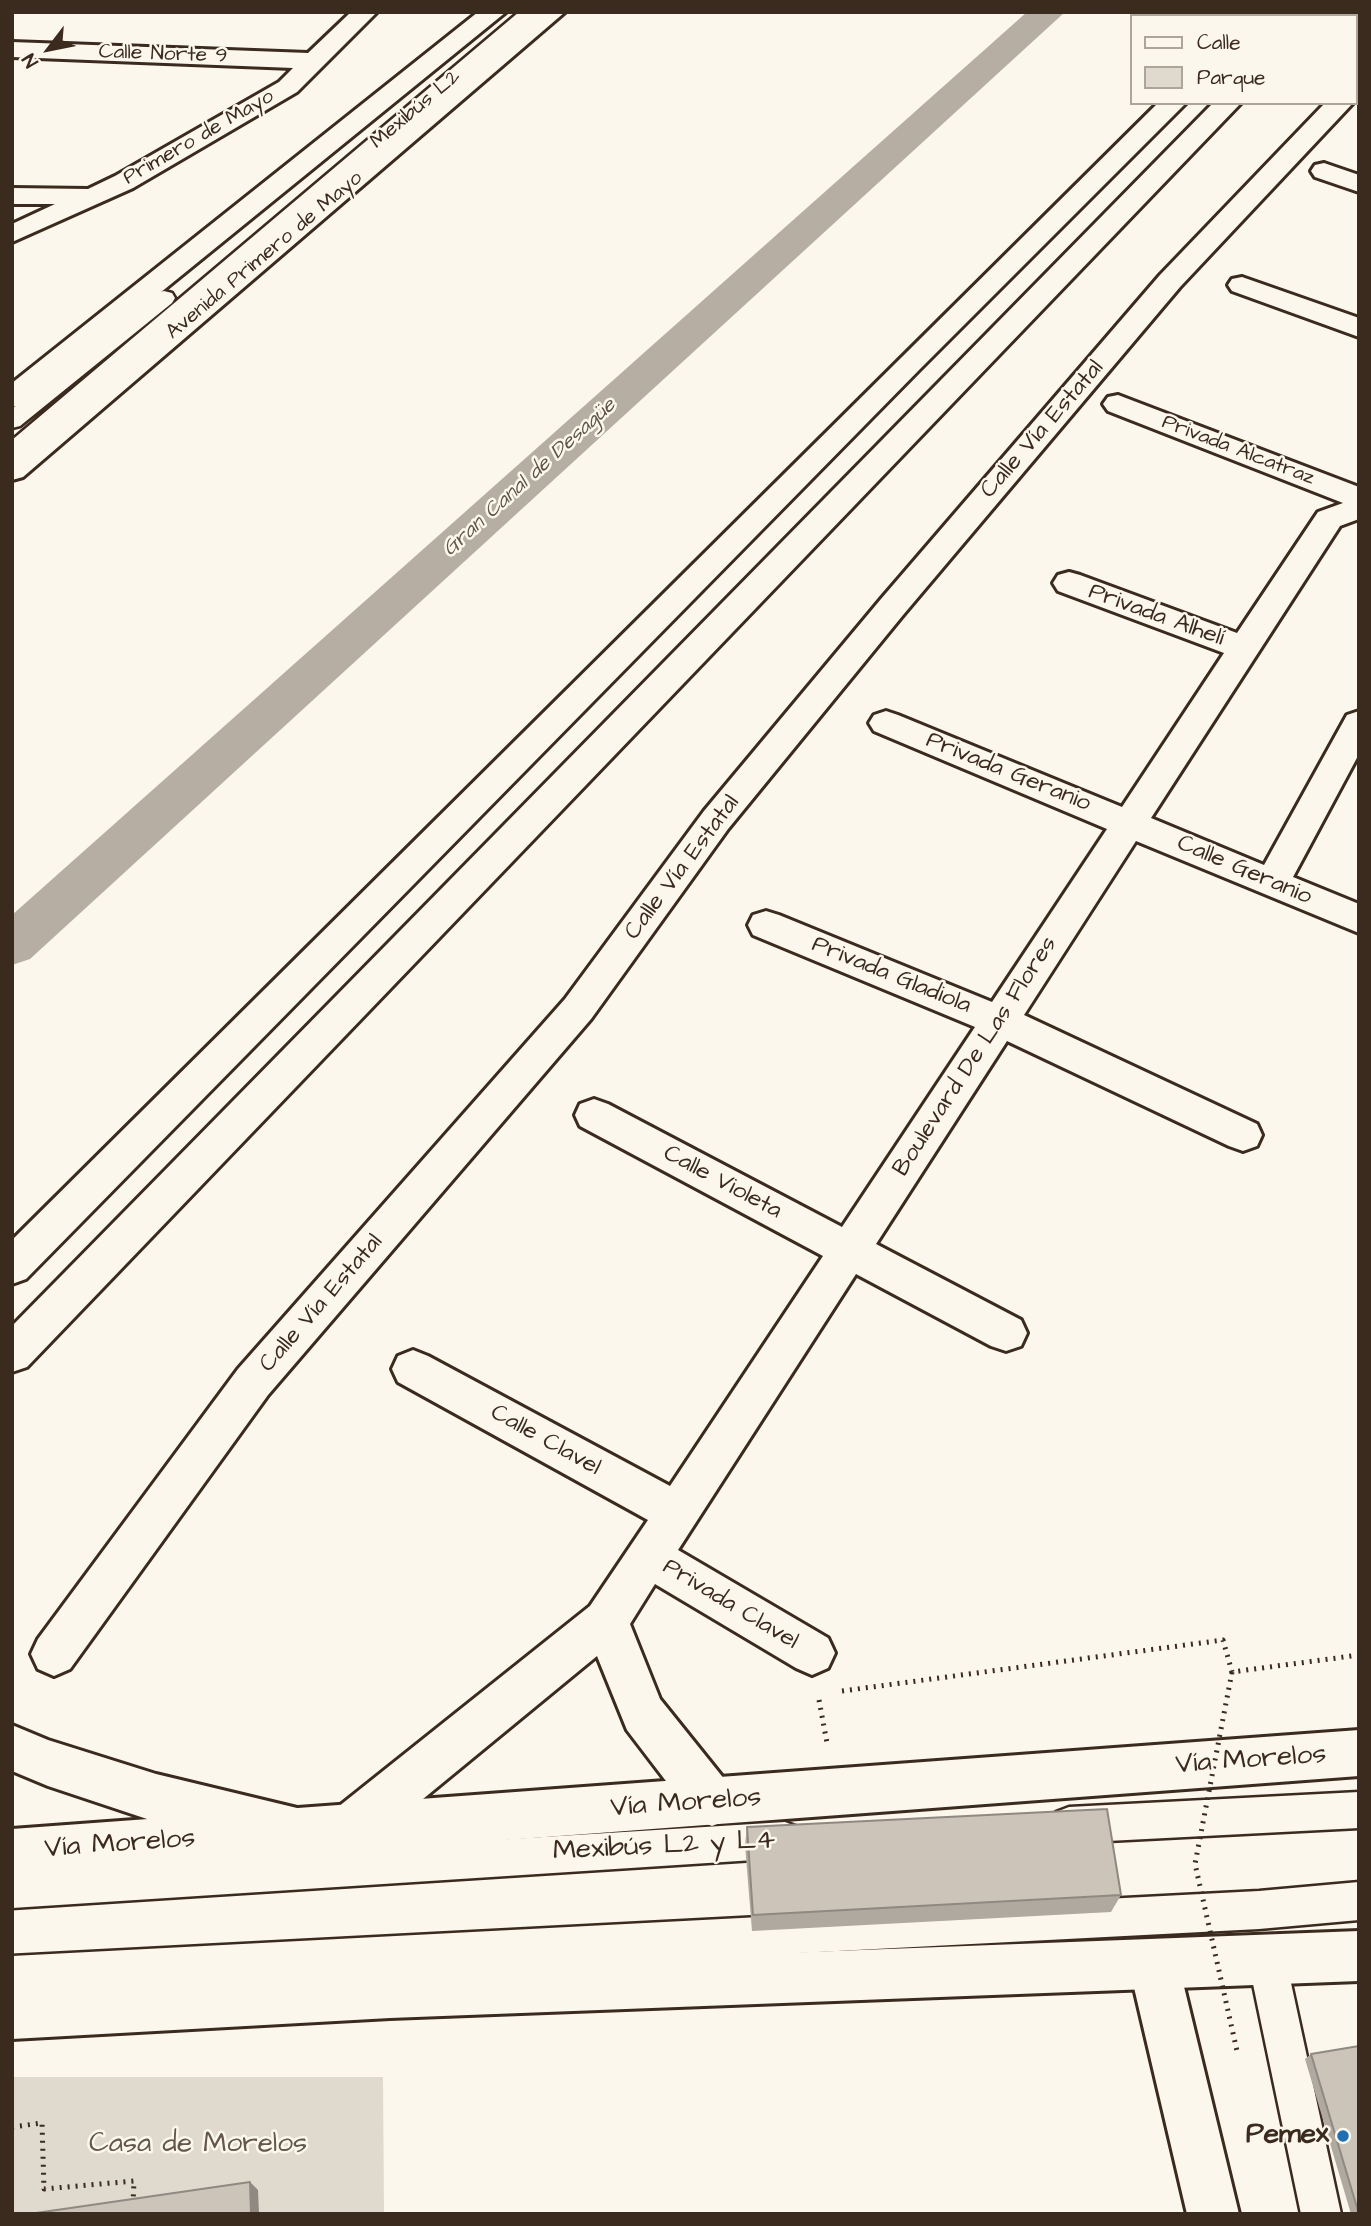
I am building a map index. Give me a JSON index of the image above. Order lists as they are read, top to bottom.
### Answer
{
  "streets": {
    "main road": [
      "Calle Norte 9",
      "Primero de Mayo",
      "Avenida Primero de Mayo",
      "Calle Vía Estatal",
      "Privada Alcatraz",
      "Privada Alhelí",
      "Privada Geranio",
      "Calle Geranio",
      "Privada Gladiola",
      "Boulevard De Las Flores",
      "Calle Violeta",
      "Calle Clavel",
      "Privada Clavel",
      "Vía Morelos"
    ],
    "lane": ["Mexibús L2", "Mexibús L2 y L4"]
  },
  "crossings": [
    ["Calle Norte 9", "Primero de Mayo"],
    ["Privada Alhelí", "Boulevard De Las Flores"],
    ["Privada Geranio", "Calle Geranio"],
    ["Privada Geranio", "Boulevard De Las Flores"],
    ["Calle Geranio", "Boulevard De Las Flores"],
    ["Privada Gladiola", "Boulevard De Las Flores"],
    ["Boulevard De Las Flores", "Calle Violeta"],
    ["Boulevard De Las Flores", "Calle Clavel"],
    ["Boulevard De Las Flores", "Privada Clavel"],
    ["Boulevard De Las Flores", "Vía Morelos"]
  ],
  "water": ["Gran Canal de Desagüe"],
  "parks": ["Casa de Morelos"],
  "places": ["Pemex"],
  "legend": ["Calle", "Parque"],
  "north": "bottom left"
}
